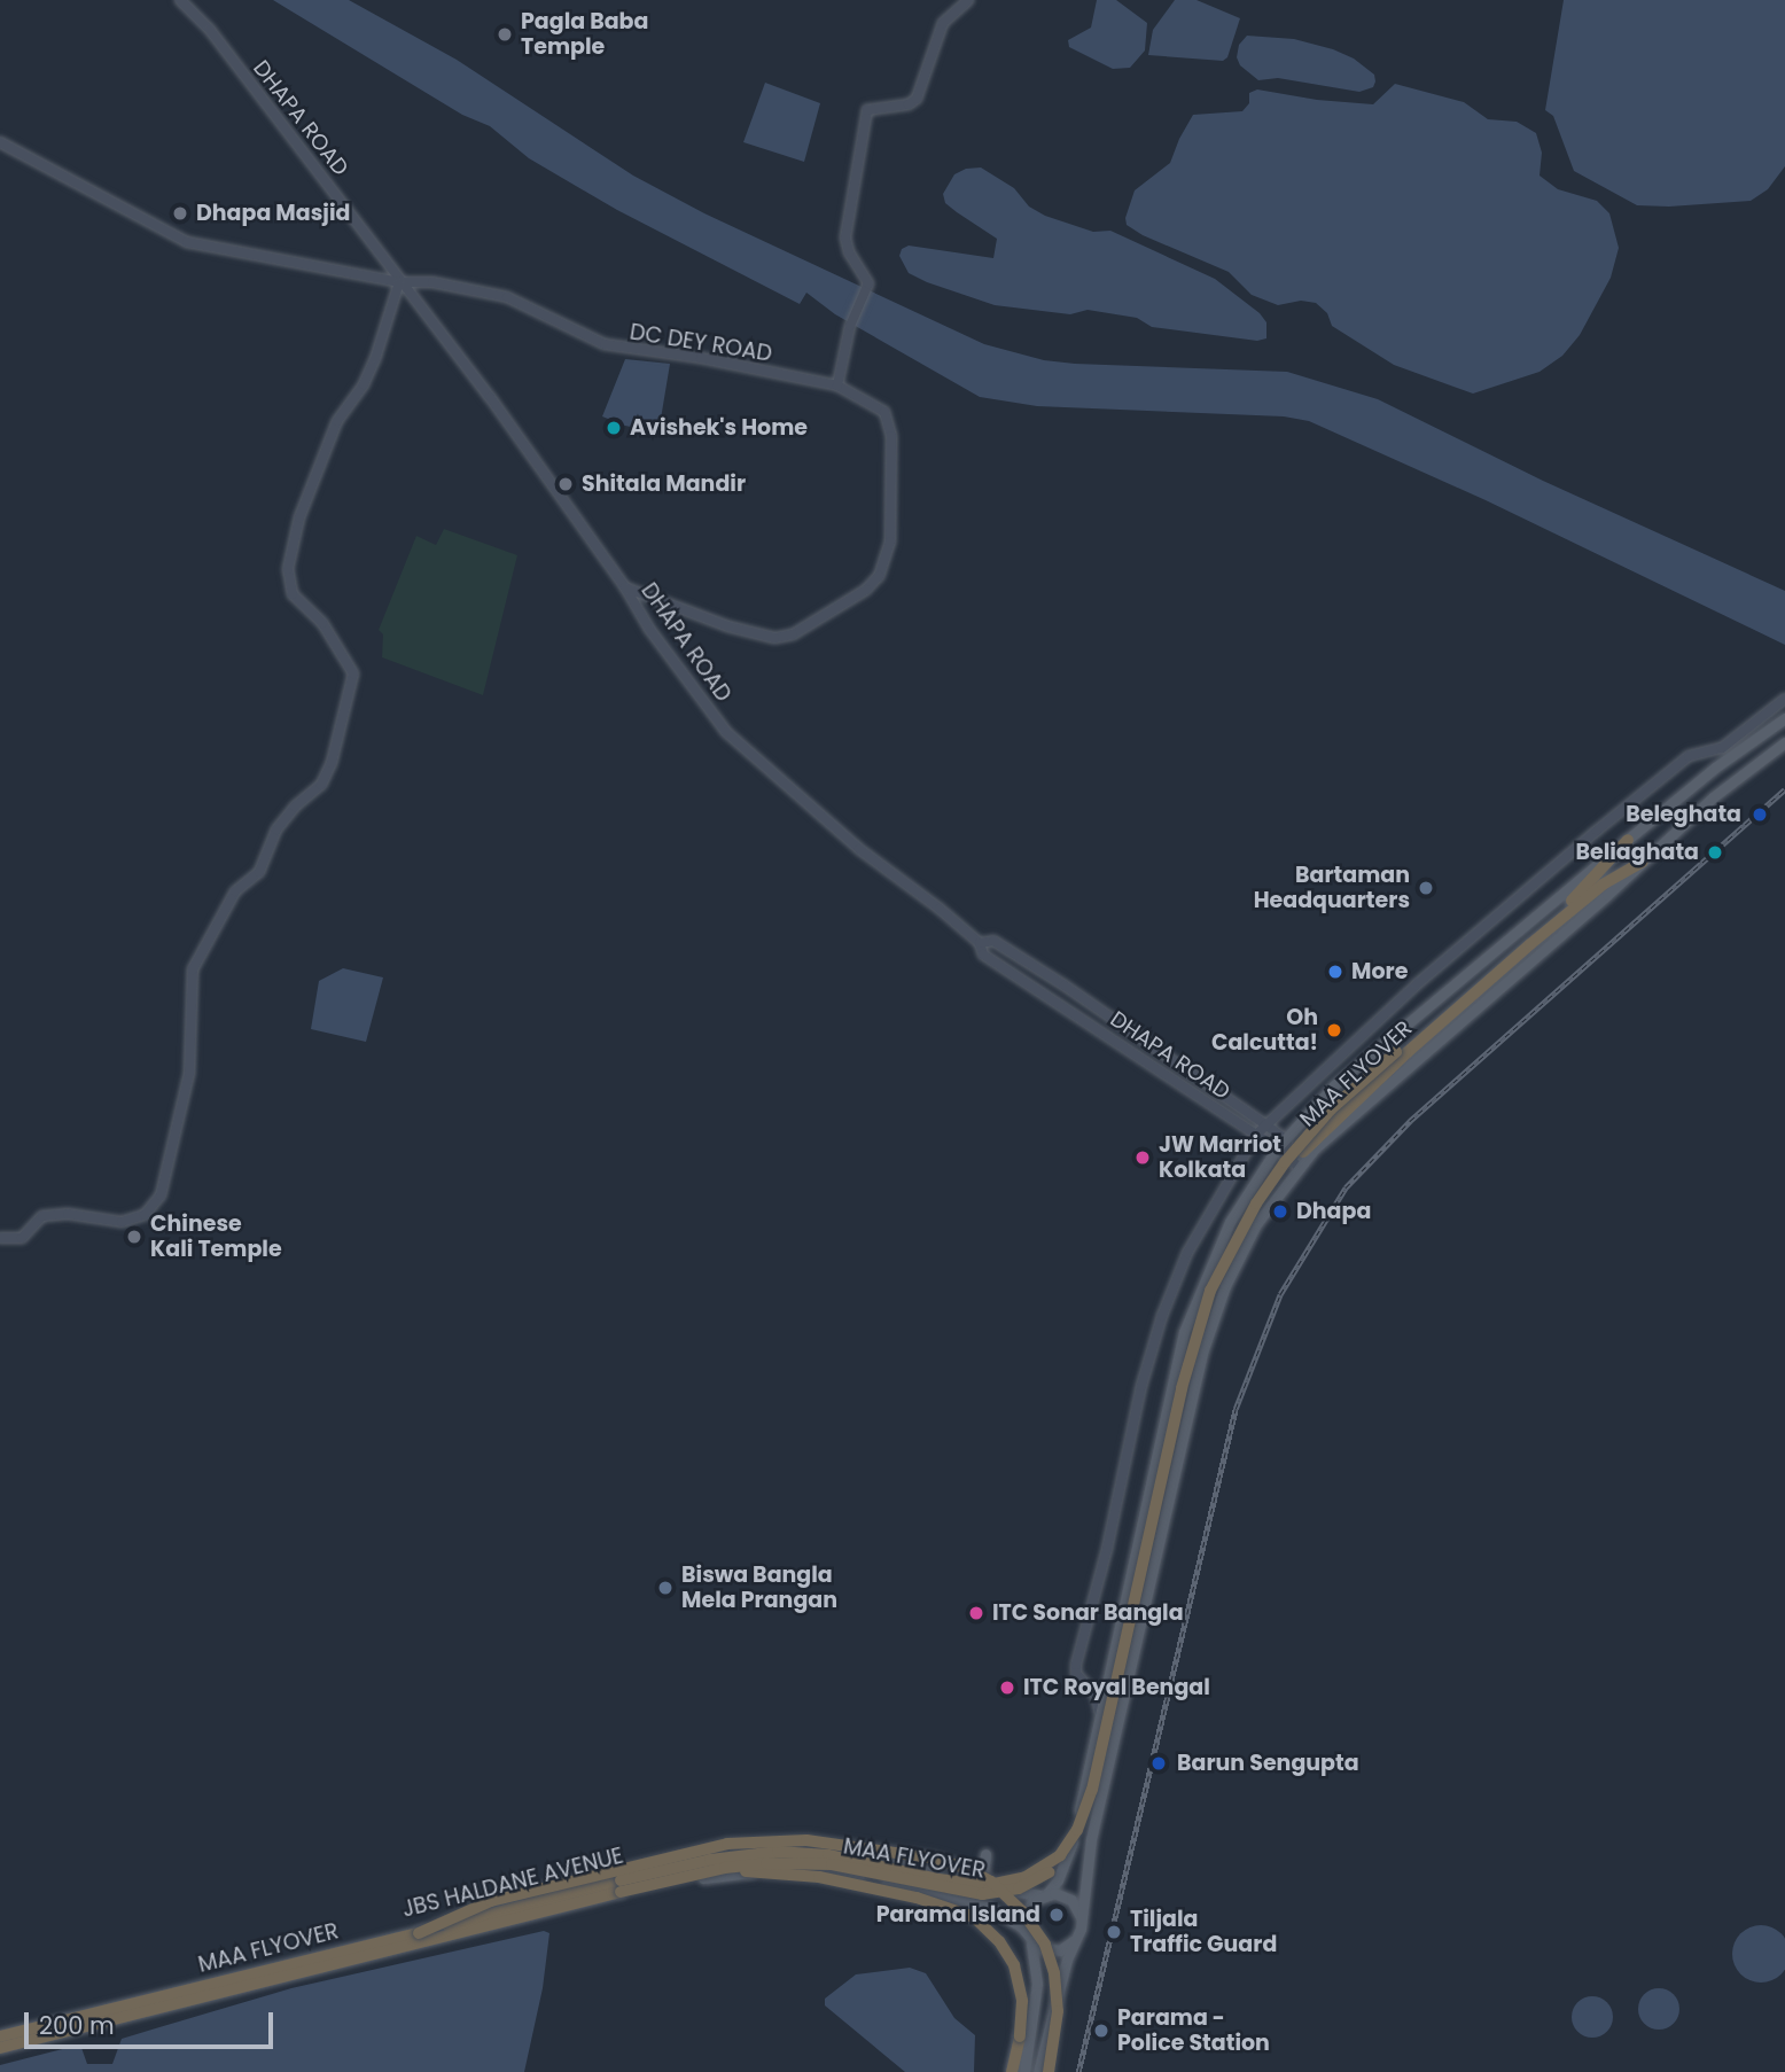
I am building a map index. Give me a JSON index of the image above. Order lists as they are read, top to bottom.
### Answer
{
  "streets": {
    "highway": ["MAA FLYOVER"],
    "main road": ["JBS HALDANE AVENUE"],
    "street": ["DHAPA ROAD", "DC DEY ROAD"]
  },
  "crossings": [
    ["DHAPA ROAD", "DC DEY ROAD"],
    ["MAA FLYOVER", "JBS HALDANE AVENUE"]
  ],
  "places": [
    "Pagla Baba Temple",
    "Dhapa Masjid",
    "Avishek's Home",
    "Shitala Mandir",
    "Beleghata",
    "Beliaghata",
    "Bartaman Headquarters",
    "More",
    "Oh Calcutta!",
    "JW Marriot Kolkata",
    "Dhapa",
    "Chinese Kali Temple",
    "Biswa Bangla Mela Prangan",
    "ITC Sonar Bangla",
    "ITC Royal Bengal",
    "Barun Sengupta",
    "Parama Island",
    "Tiljala Traffic Guard",
    "Parama - Police Station"
  ],
  "scale_bar": "200 m"
}
